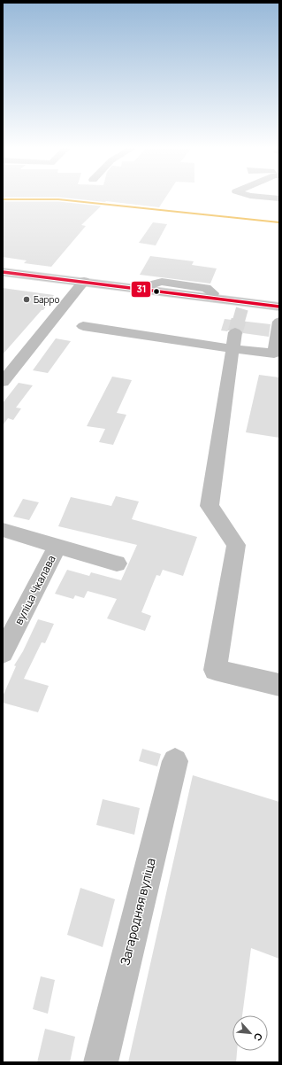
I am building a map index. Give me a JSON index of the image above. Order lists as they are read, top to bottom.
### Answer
{
  "streets": {
    "street": ["вуліца Чкалава", "Загародняя вуліца"]
  },
  "places": ["Барро"],
  "lines": ["transit line 31"],
  "north": "bottom right"
}
